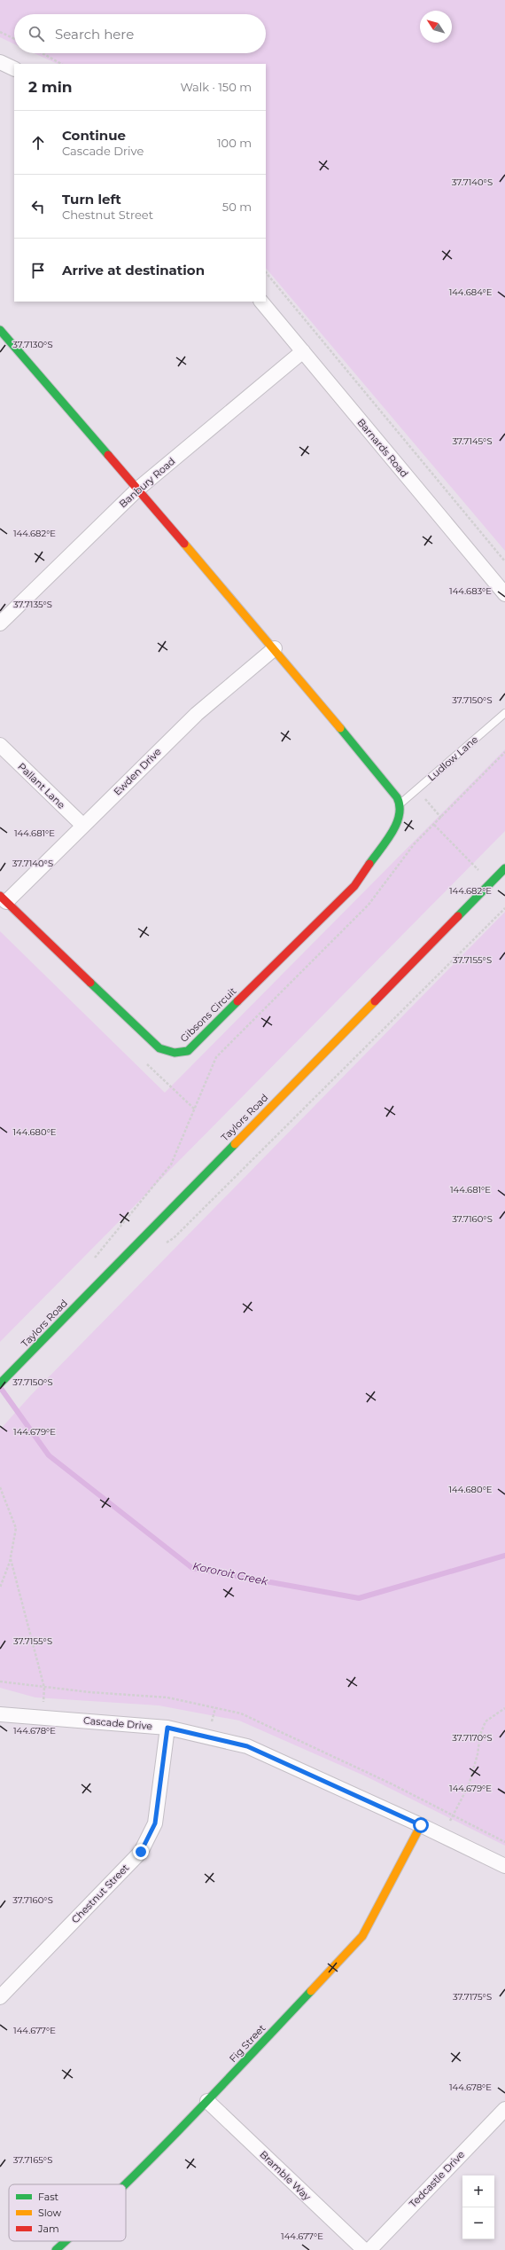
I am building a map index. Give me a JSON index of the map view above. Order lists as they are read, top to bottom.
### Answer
{
  "streets": {
    "street": [
      "Barnards Road",
      "Banbury Road",
      "Ewden Drive",
      "Pallant Lane",
      "Gibsons Circuit",
      "Taylors Road",
      "Cascade Drive",
      "Chestnut Street",
      "Fig Street",
      "Bramble Way",
      "Tedcastle Drive"
    ],
    "lane": ["Ludlow Lane"]
  },
  "crossings": [
    ["Barnards Road", "Banbury Road"],
    ["Ludlow Lane", "Gibsons Circuit"],
    ["Ewden Drive", "Pallant Lane"],
    ["Ewden Drive", "Gibsons Circuit"],
    ["Cascade Drive", "Chestnut Street"],
    ["Cascade Drive", "Fig Street"],
    ["Fig Street", "Bramble Way"]
  ],
  "water": ["Kororoit Creek"],
  "legend": ["Fast", "Slow", "Jam"],
  "north": "top left",
  "page": {
    "search": "Search here",
    "heading": ["2 min", "Walk · 150 m"],
    "list": [
      ["Continue", "Cascade Drive", "100 m"],
      ["Turn left", "Chestnut Street", "50 m"],
      "Arrive at destination"
    ],
    "map_buttons": ["+", "−"]
  },
  "coordinates": [
    "37.7140°S",
    "144.684°E",
    "37.7130°S",
    "37.7145°S",
    "144.682°E",
    "144.683°E",
    "37.7135°S",
    "37.7150°S",
    "144.681°E",
    "37.7155°S",
    "144.680°E",
    "37.7160°S",
    "144.679°E",
    "144.678°E",
    "37.7170°S",
    "37.7175°S",
    "144.677°E",
    "37.7165°S"
  ]
}
